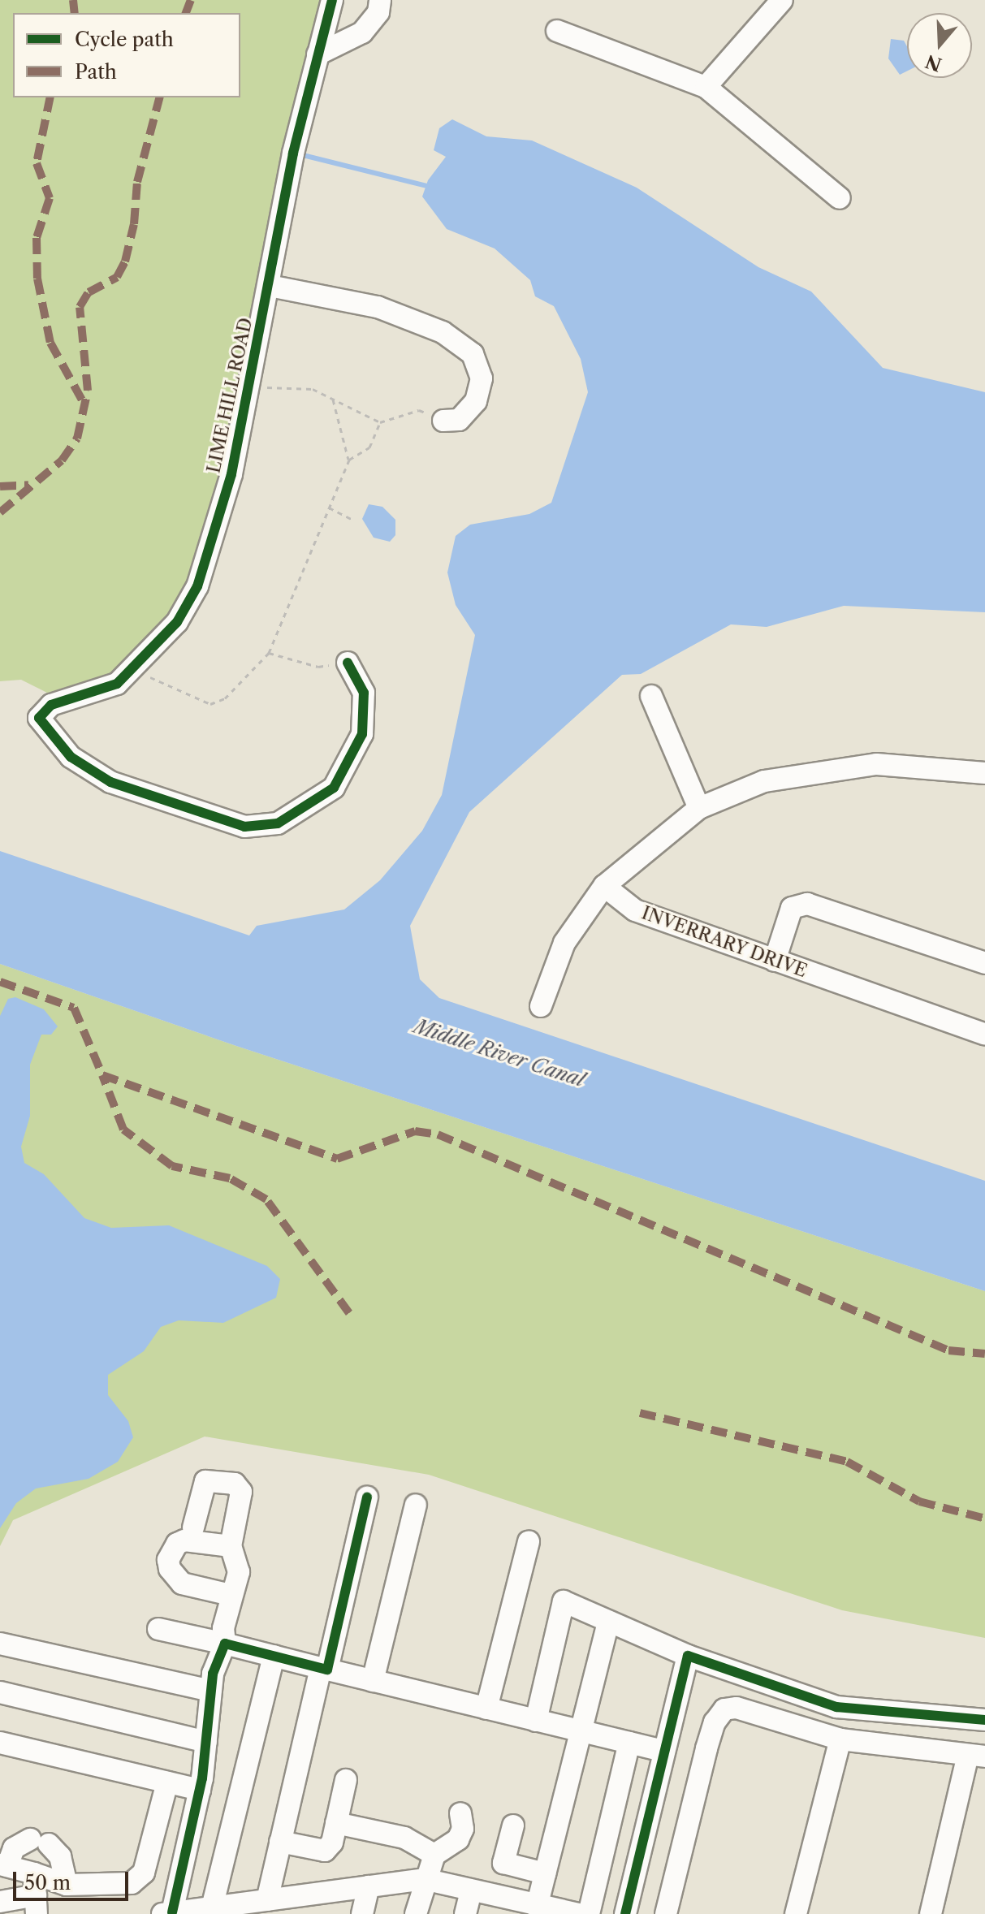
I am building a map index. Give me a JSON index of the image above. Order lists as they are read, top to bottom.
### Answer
{
  "streets": {
    "street": ["LIME HILL ROAD", "INVERRARY DRIVE"]
  },
  "water": ["Middle River Canal"],
  "legend": ["Cycle path", "Path"],
  "scale_bar": "50 m",
  "north": "bottom"
}
